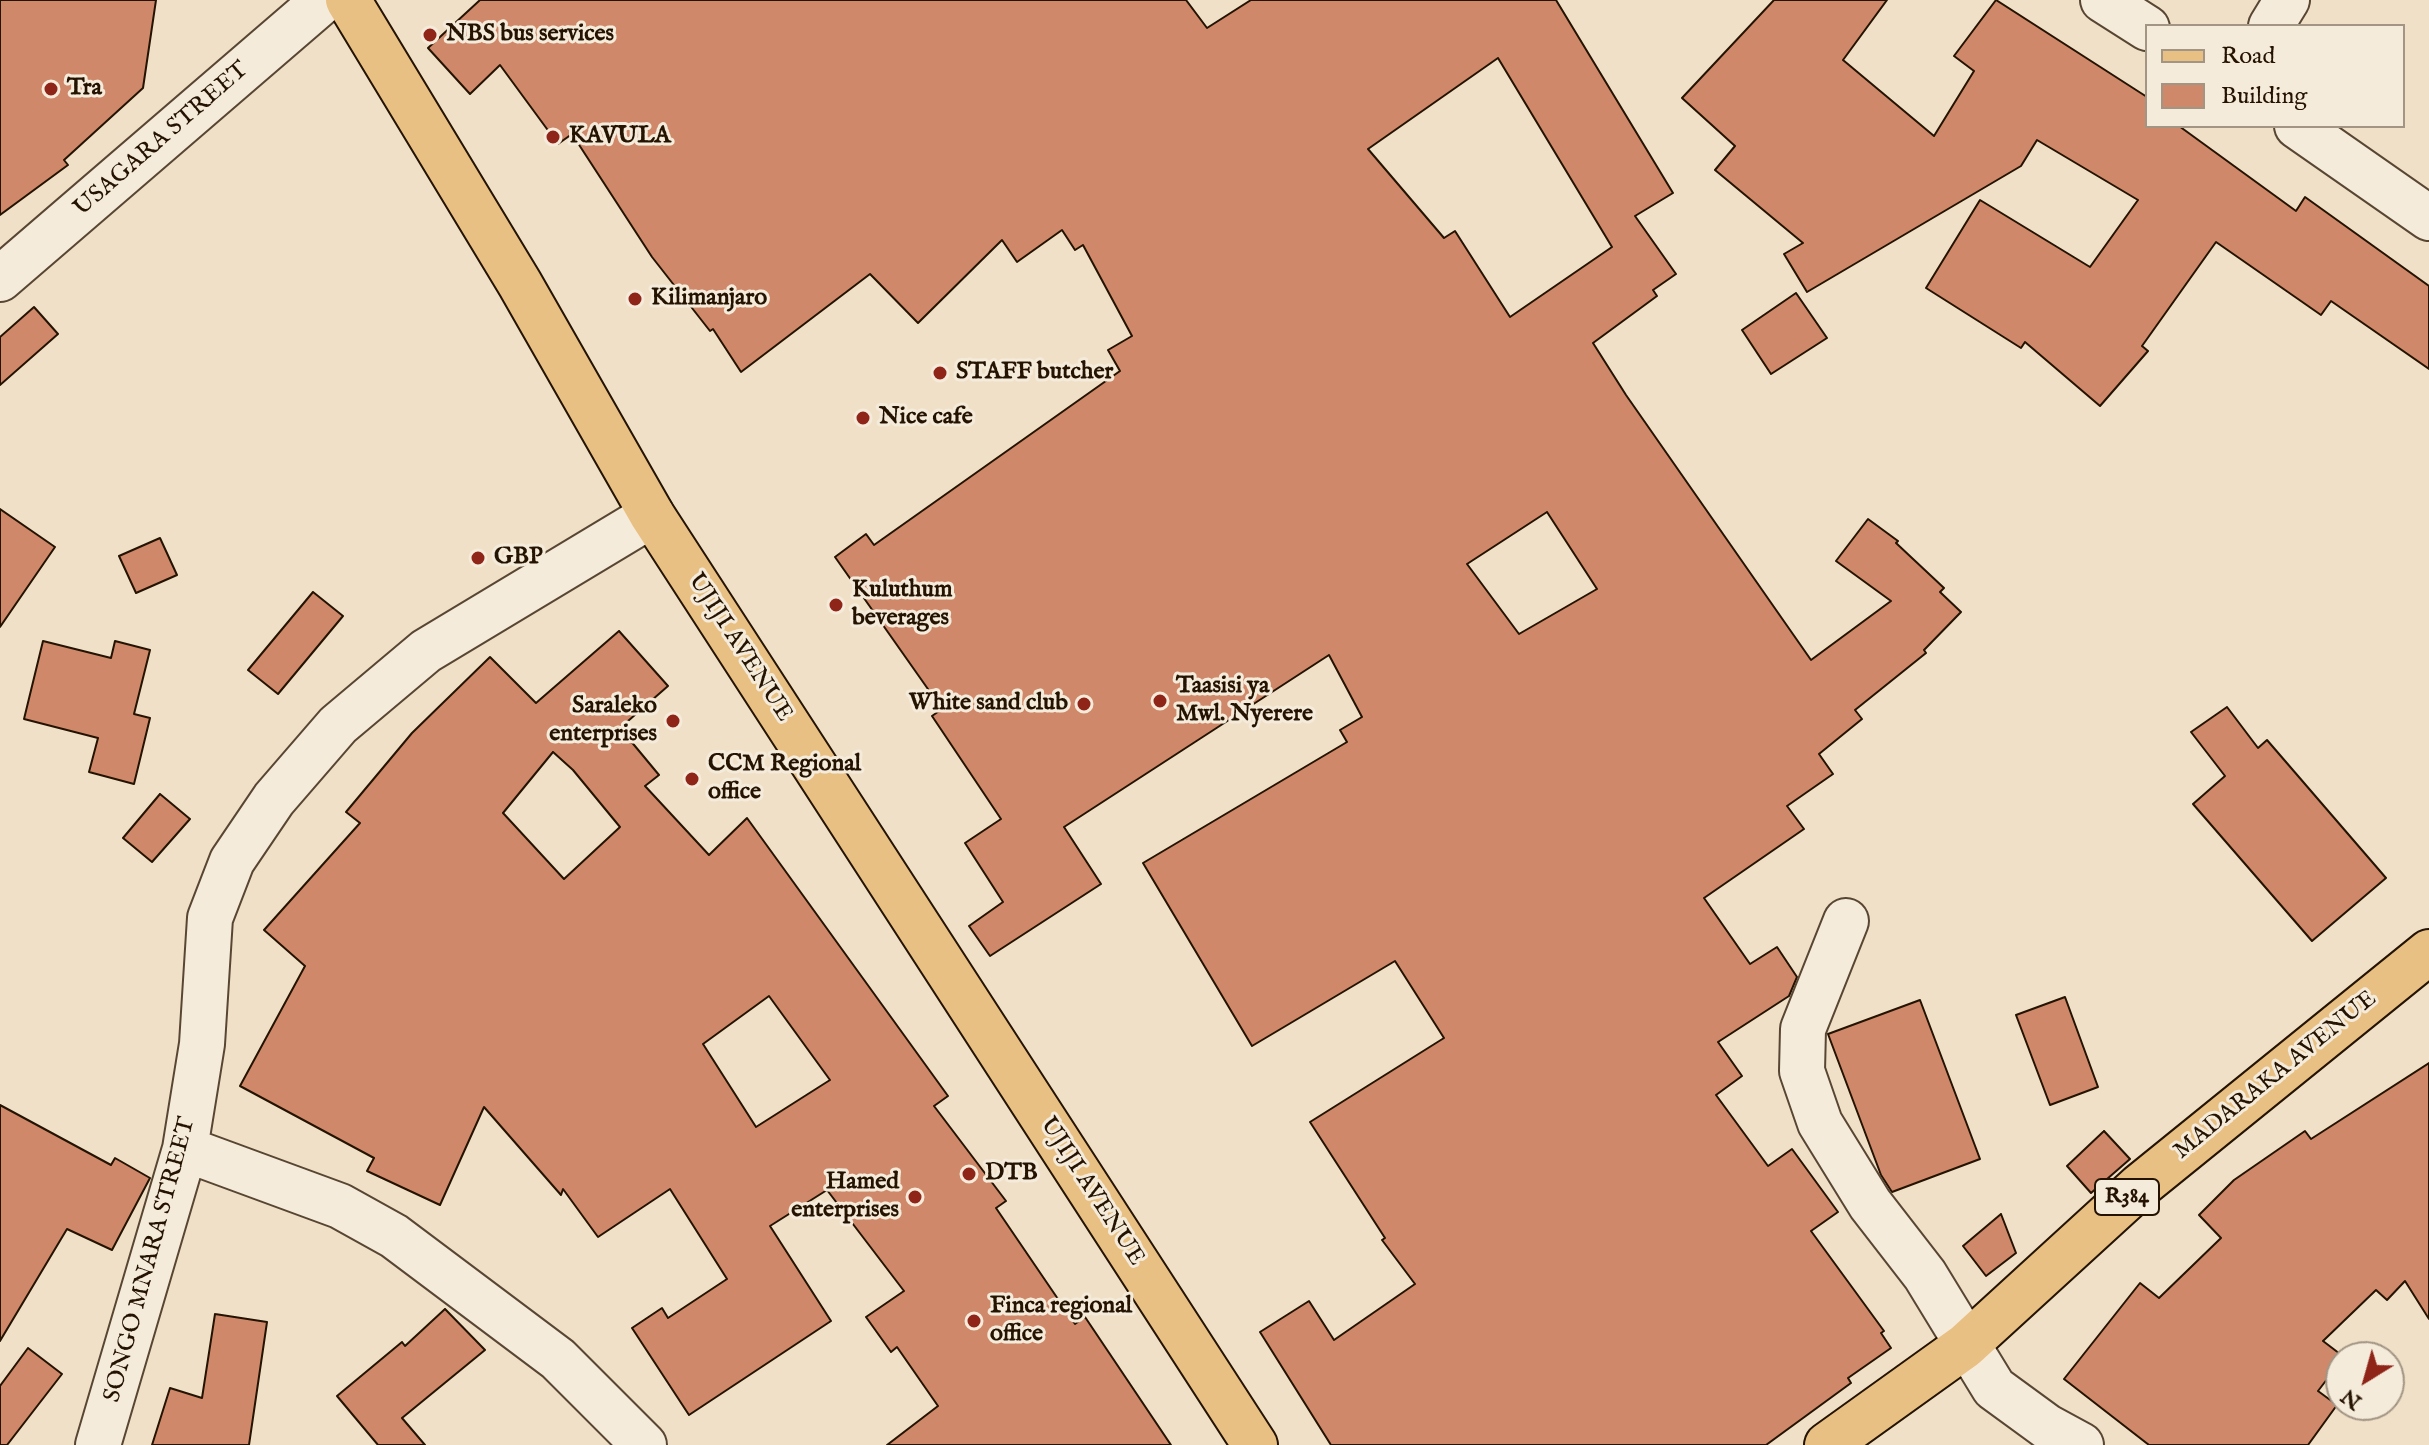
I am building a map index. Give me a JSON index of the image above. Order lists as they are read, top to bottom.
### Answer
{
  "streets": {
    "main road": ["UJIJI AVENUE", "MADARAKA AVENUE", "R384"],
    "street": ["USAGARA STREET", "SONGO MNARA STREET"]
  },
  "crossings": [
    ["UJIJI AVENUE", "SONGO MNARA STREET"]
  ],
  "places": [
    "NBS bus services",
    "Tra",
    "KAVULA",
    "Kilimanjaro",
    "STAFF butcher",
    "Nice cafe",
    "GBP",
    "Kuluthum beverages",
    "Taasisi ya Mwl. Nyerere",
    "White sand club",
    "Saraleko enterprises",
    "CCM Regional office",
    "DTB",
    "Hamed enterprises",
    "Finca regional office"
  ],
  "legend": ["Road", "Building"],
  "north": "bottom left"
}
